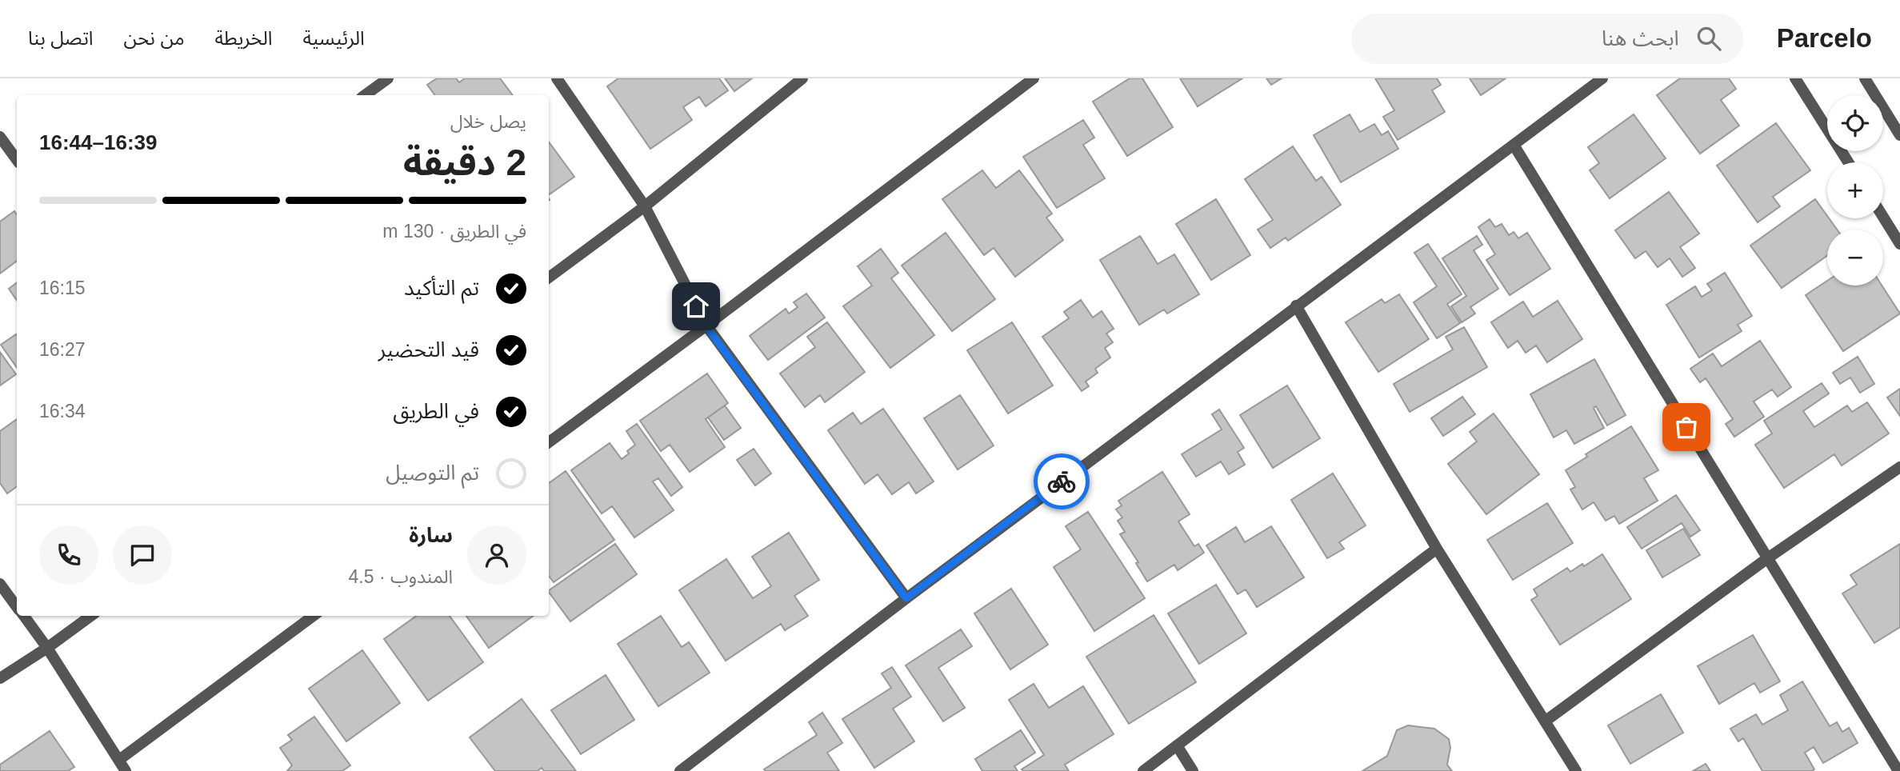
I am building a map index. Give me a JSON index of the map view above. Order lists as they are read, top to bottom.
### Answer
{
  "page": {
    "header": "Parcelo",
    "search": "ابحث هنا",
    "nav": [
      "الرئيسية",
      "الخريطة",
      "من نحن",
      "اتصل بنا"
    ],
    "map_buttons": ["+", "−"],
    "heading": ["2 دقيقة", "يصل خلال", "16:39–16:44"],
    "panel": ["سارة", "المندوب · 4.5"],
    "bar": "في الطريق · 130 m",
    "list": [
      ["تم التأكيد", "16:15"],
      ["قيد التحضير", "16:27"],
      ["في الطريق", "16:34"],
      "تم التوصيل"
    ]
  }
}
